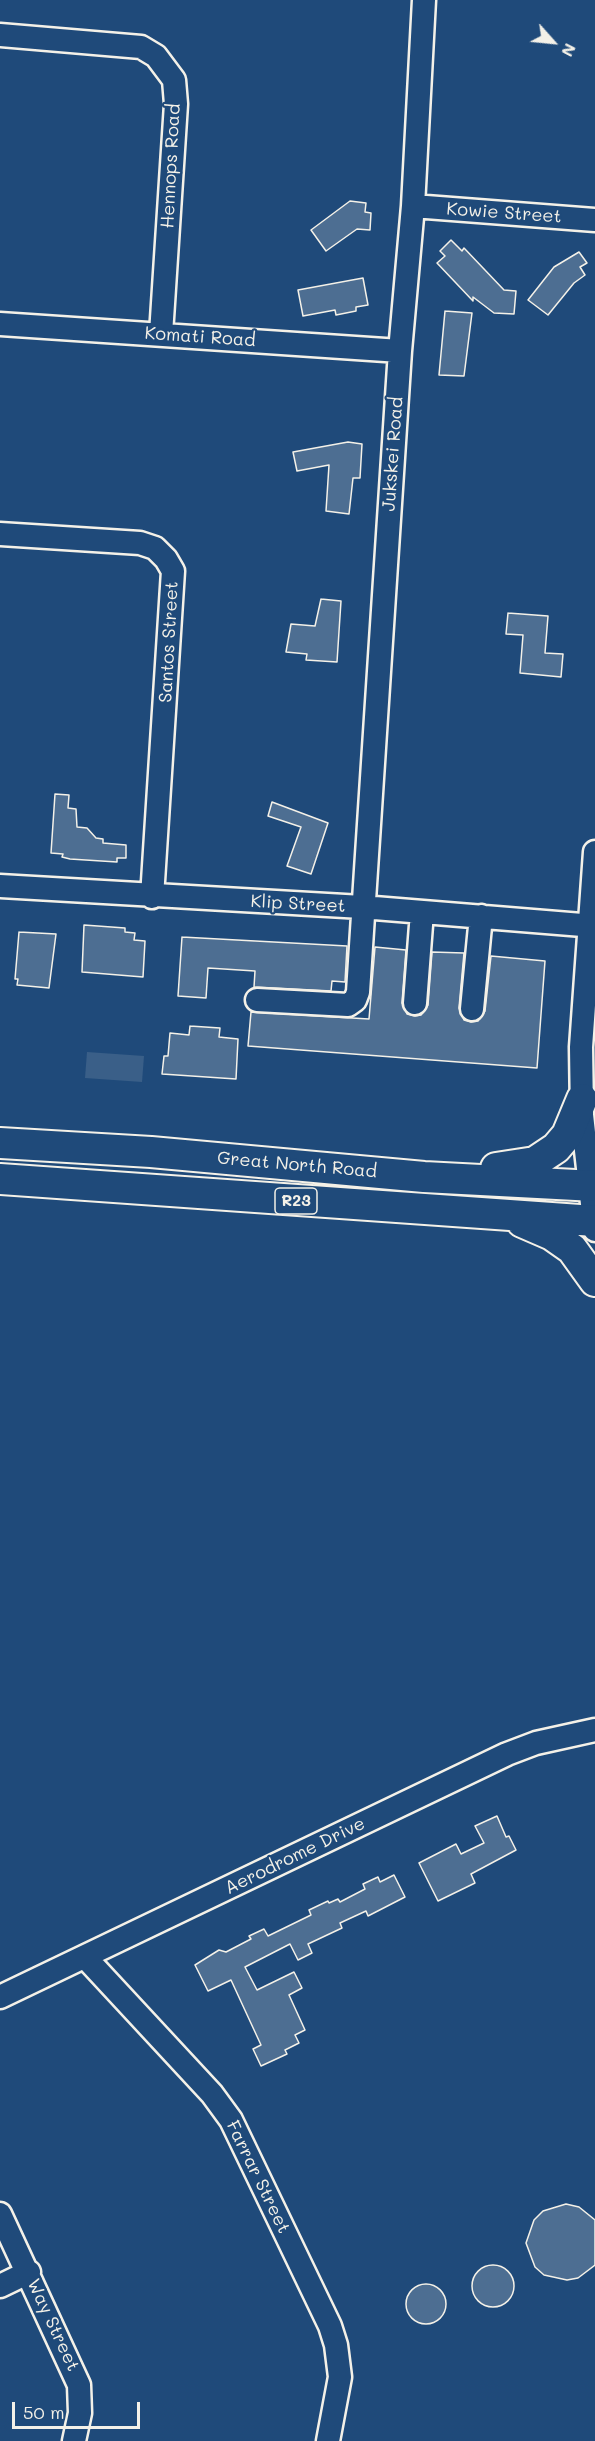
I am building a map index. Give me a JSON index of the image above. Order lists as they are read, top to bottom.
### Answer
{
  "streets": {
    "main road": ["Great North Road", "R23"],
    "street": [
      "Hennops Road",
      "Kowie Street",
      "Komati Road",
      "Jukskei Road",
      "Santos Street",
      "Klip Street",
      "Aerodrome Drive",
      "Farrar Street",
      "Way Street"
    ]
  },
  "crossings": [
    ["Hennops Road", "Komati Road"],
    ["Kowie Street", "Jukskei Road"],
    ["Komati Road", "Jukskei Road"],
    ["Jukskei Road", "Klip Street"],
    ["Santos Street", "Klip Street"],
    ["Aerodrome Drive", "Farrar Street"]
  ],
  "scale_bar": "50 m",
  "north": "bottom right"
}
